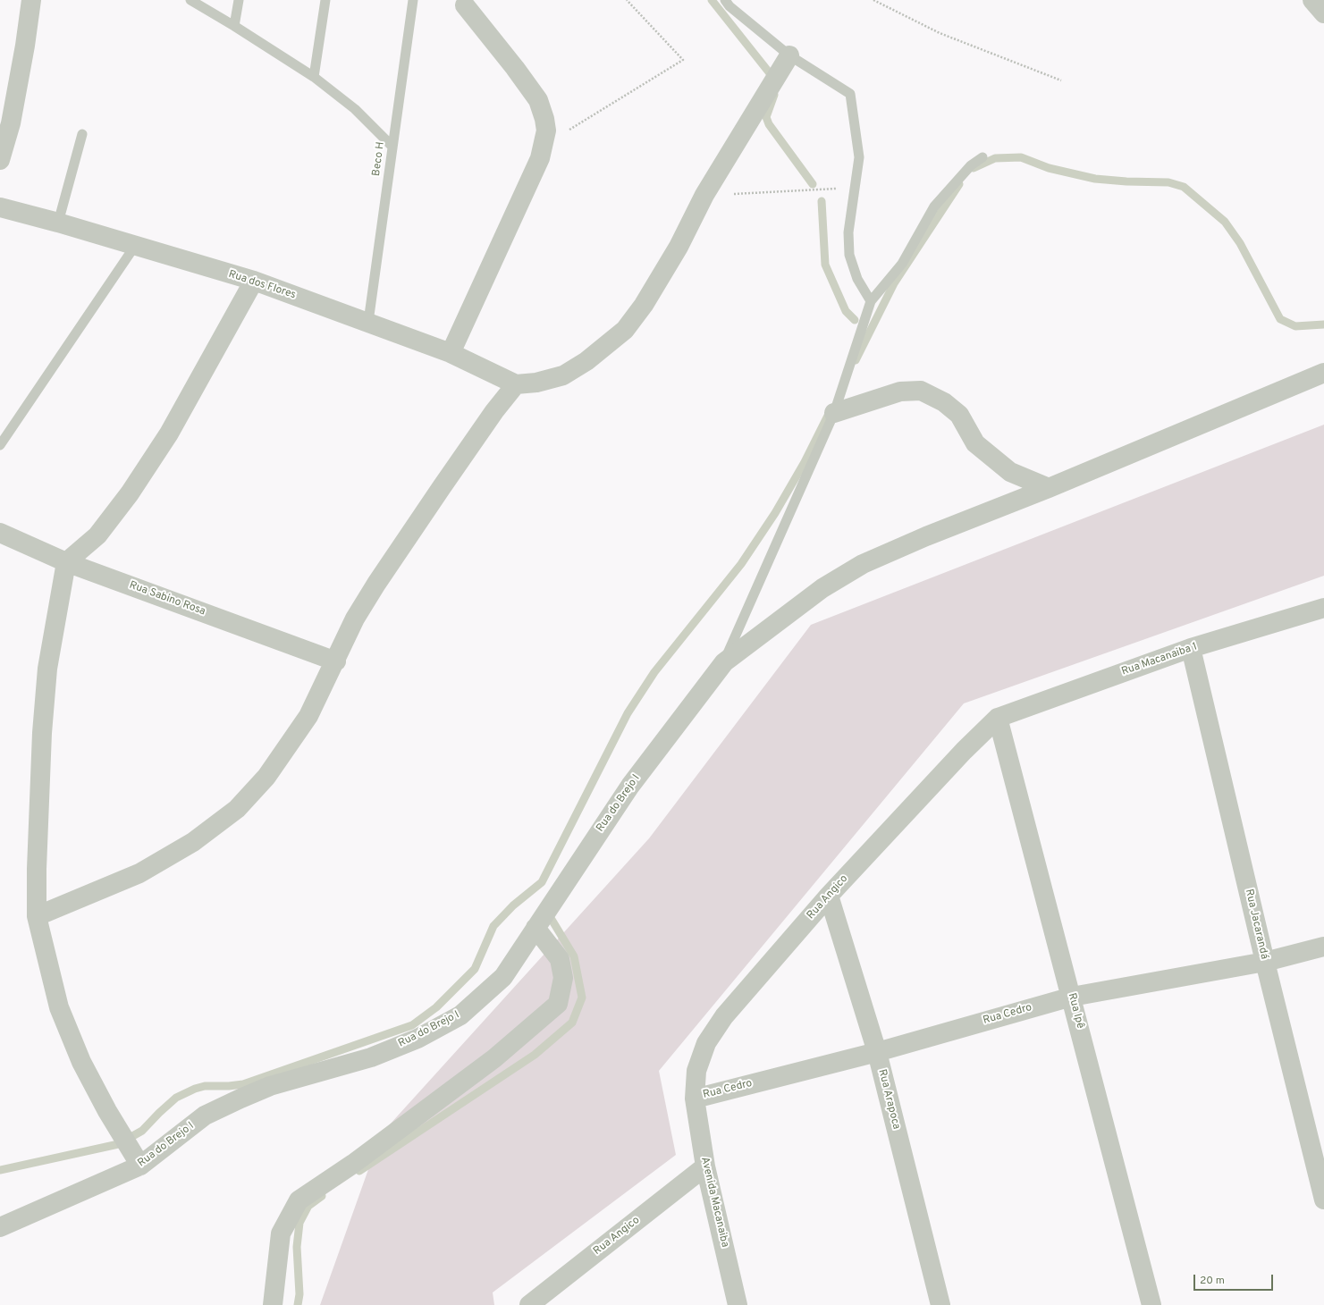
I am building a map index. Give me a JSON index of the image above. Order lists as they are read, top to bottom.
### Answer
{
  "streets": {
    "street": [
      "Rua dos Flores",
      "Rua Sabino Rosa",
      "Rua Macanaiba 1",
      "Rua do Brejo I",
      "Rua Angico",
      "Rua Jacarandá",
      "Rua Ipê",
      "Rua Cedro",
      "Rua Arapoca",
      "Avenida Macanaiba"
    ],
    "lane": ["Beco H"]
  },
  "crossings": [
    ["Beco H", "Rua dos Flores"],
    ["Rua Macanaiba 1", "Rua Angico"],
    ["Rua Macanaiba 1", "Rua Jacarandá"],
    ["Rua Macanaiba 1", "Rua Ipê"],
    ["Rua Angico", "Rua Ipê"],
    ["Rua Angico", "Rua Cedro"],
    ["Rua Angico", "Rua Arapoca"],
    ["Rua Angico", "Avenida Macanaiba"],
    ["Rua Jacarandá", "Rua Cedro"],
    ["Rua Ipê", "Rua Cedro"],
    ["Rua Cedro", "Rua Arapoca"],
    ["Rua Cedro", "Avenida Macanaiba"]
  ],
  "scale_bar": "20 m"
}
